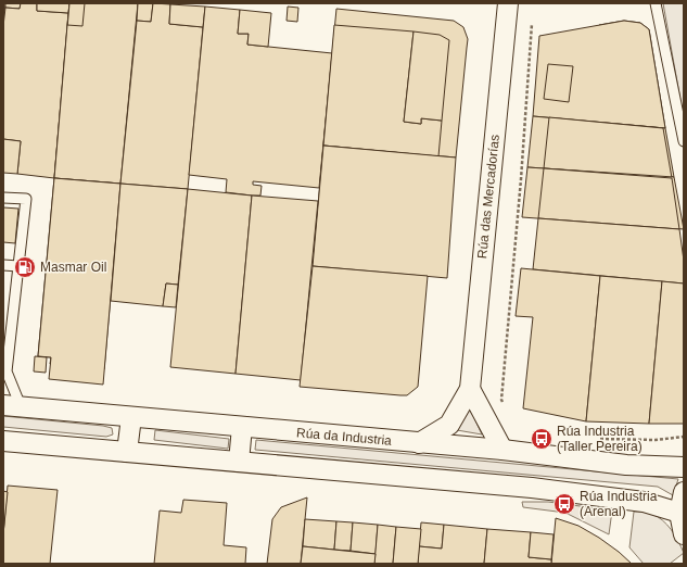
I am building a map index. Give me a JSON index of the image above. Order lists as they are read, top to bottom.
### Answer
{
  "streets": {
    "street": ["Rúa das Mercadorías", "Rúa da Industria"]
  },
  "crossings": [
    ["Rúa das Mercadorías", "Rúa da Industria"]
  ],
  "places": {
    "fuel station": ["Masmar Oil"],
    "bus stop": ["Rúa Industria (Taller Pereira)", "Rúa Industria (Arenal)"]
  }
}
